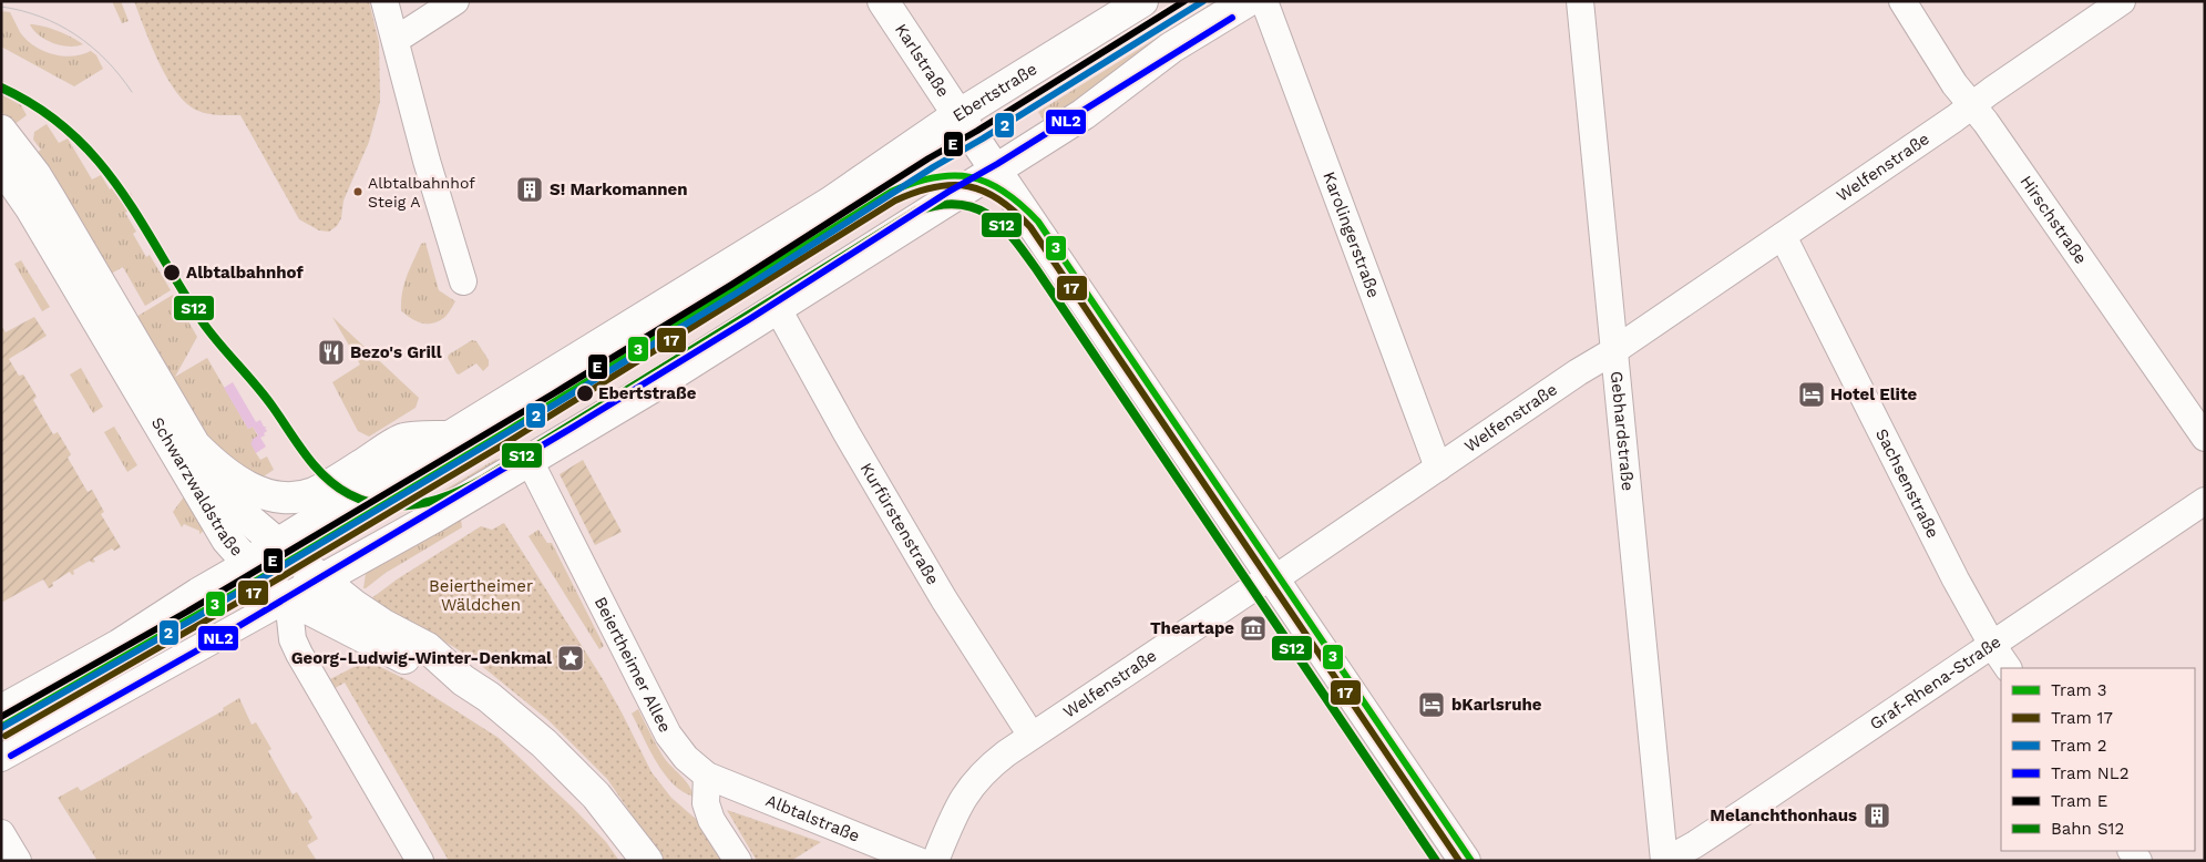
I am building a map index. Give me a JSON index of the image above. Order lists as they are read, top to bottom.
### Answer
{
  "streets": {
    "main road": ["Karlstraße", "Ebertstraße", "Schwarzwaldstraße"],
    "street": [
      "Welfenstraße",
      "Hirschstraße",
      "Karolingerstraße",
      "Gebhardstraße",
      "Sachsenstraße",
      "Kurfürstenstraße",
      "Beiertheimer Allee",
      "Graf-Rhena-Straße",
      "Albtalstraße"
    ]
  },
  "crossings": [
    ["Karlstraße", "Ebertstraße"],
    ["Karlstraße", "Welfenstraße"],
    ["Ebertstraße", "Schwarzwaldstraße"],
    ["Welfenstraße", "Hirschstraße"],
    ["Welfenstraße", "Karolingerstraße"],
    ["Welfenstraße", "Gebhardstraße"],
    ["Welfenstraße", "Sachsenstraße"],
    ["Welfenstraße", "Kurfürstenstraße"],
    ["Gebhardstraße", "Graf-Rhena-Straße"],
    ["Sachsenstraße", "Graf-Rhena-Straße"],
    ["Beiertheimer Allee", "Albtalstraße"]
  ],
  "parks": ["Beiertheimer Wäldchen"],
  "places": {
    "building": ["S! Markomannen", "Melanchthonhaus"],
    "other": ["Albtalbahnhof Steig A", "Albtalbahnhof", "Ebertstraße"],
    "restaurant": ["Bezo's Grill"],
    "hotel": ["Hotel Elite", "bKarlsruhe"],
    "museum": ["Theartape"],
    "place": ["Georg-Ludwig-Winter-Denkmal"]
  },
  "lines": [
    "tram line 2",
    "tram line E",
    "tram line NL2",
    "rail line S12",
    "tram line 3",
    "tram line 17"
  ],
  "legend": [
    "Tram 3",
    "Tram 17",
    "Tram 2",
    "Tram NL2",
    "Tram E",
    "Bahn S12"
  ]
}
